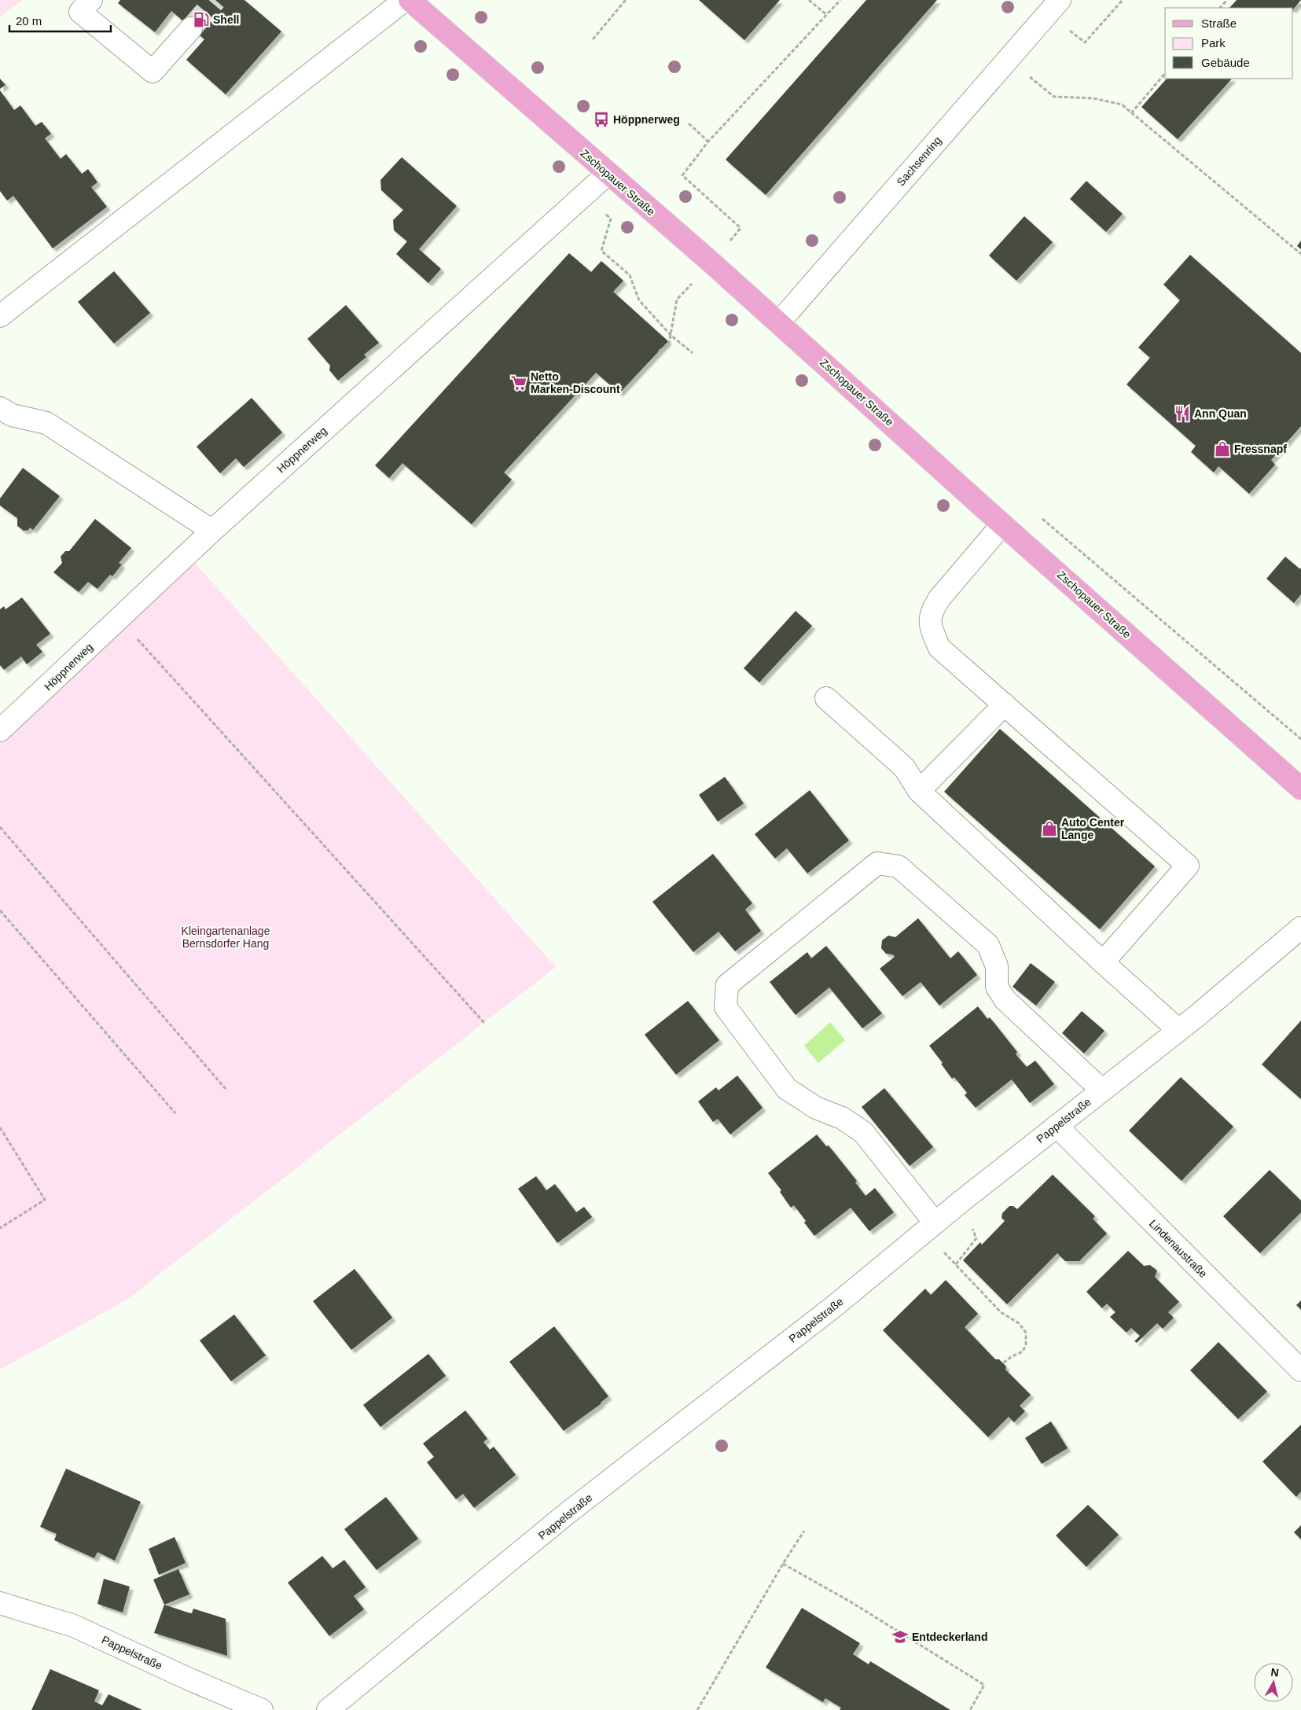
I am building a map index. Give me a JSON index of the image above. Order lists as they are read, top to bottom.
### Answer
{
  "streets": {
    "main road": ["Zschopauer Straße"],
    "street": [
      "Sachsenring",
      "Höppnerweg",
      "Pappelstraße",
      "Lindenaustraße"
    ]
  },
  "crossings": [
    ["Sachsenring", "Zschopauer Straße"],
    ["Zschopauer Straße", "Höppnerweg"],
    ["Pappelstraße", "Lindenaustraße"]
  ],
  "parks": ["Kleingartenanlage Bernsdorfer Hang"],
  "places": {
    "fuel station": ["Shell"],
    "bus stop": ["Höppnerweg"],
    "supermarket": ["Netto Marken-Discount"],
    "restaurant": ["Ann Quan"],
    "shop": ["Fressnapf", "Auto Center Lange"],
    "school or university": ["Entdeckerland"]
  },
  "legend": ["Straße", "Park", "Gebäude"],
  "scale_bar": "20 m",
  "north": "top"
}
